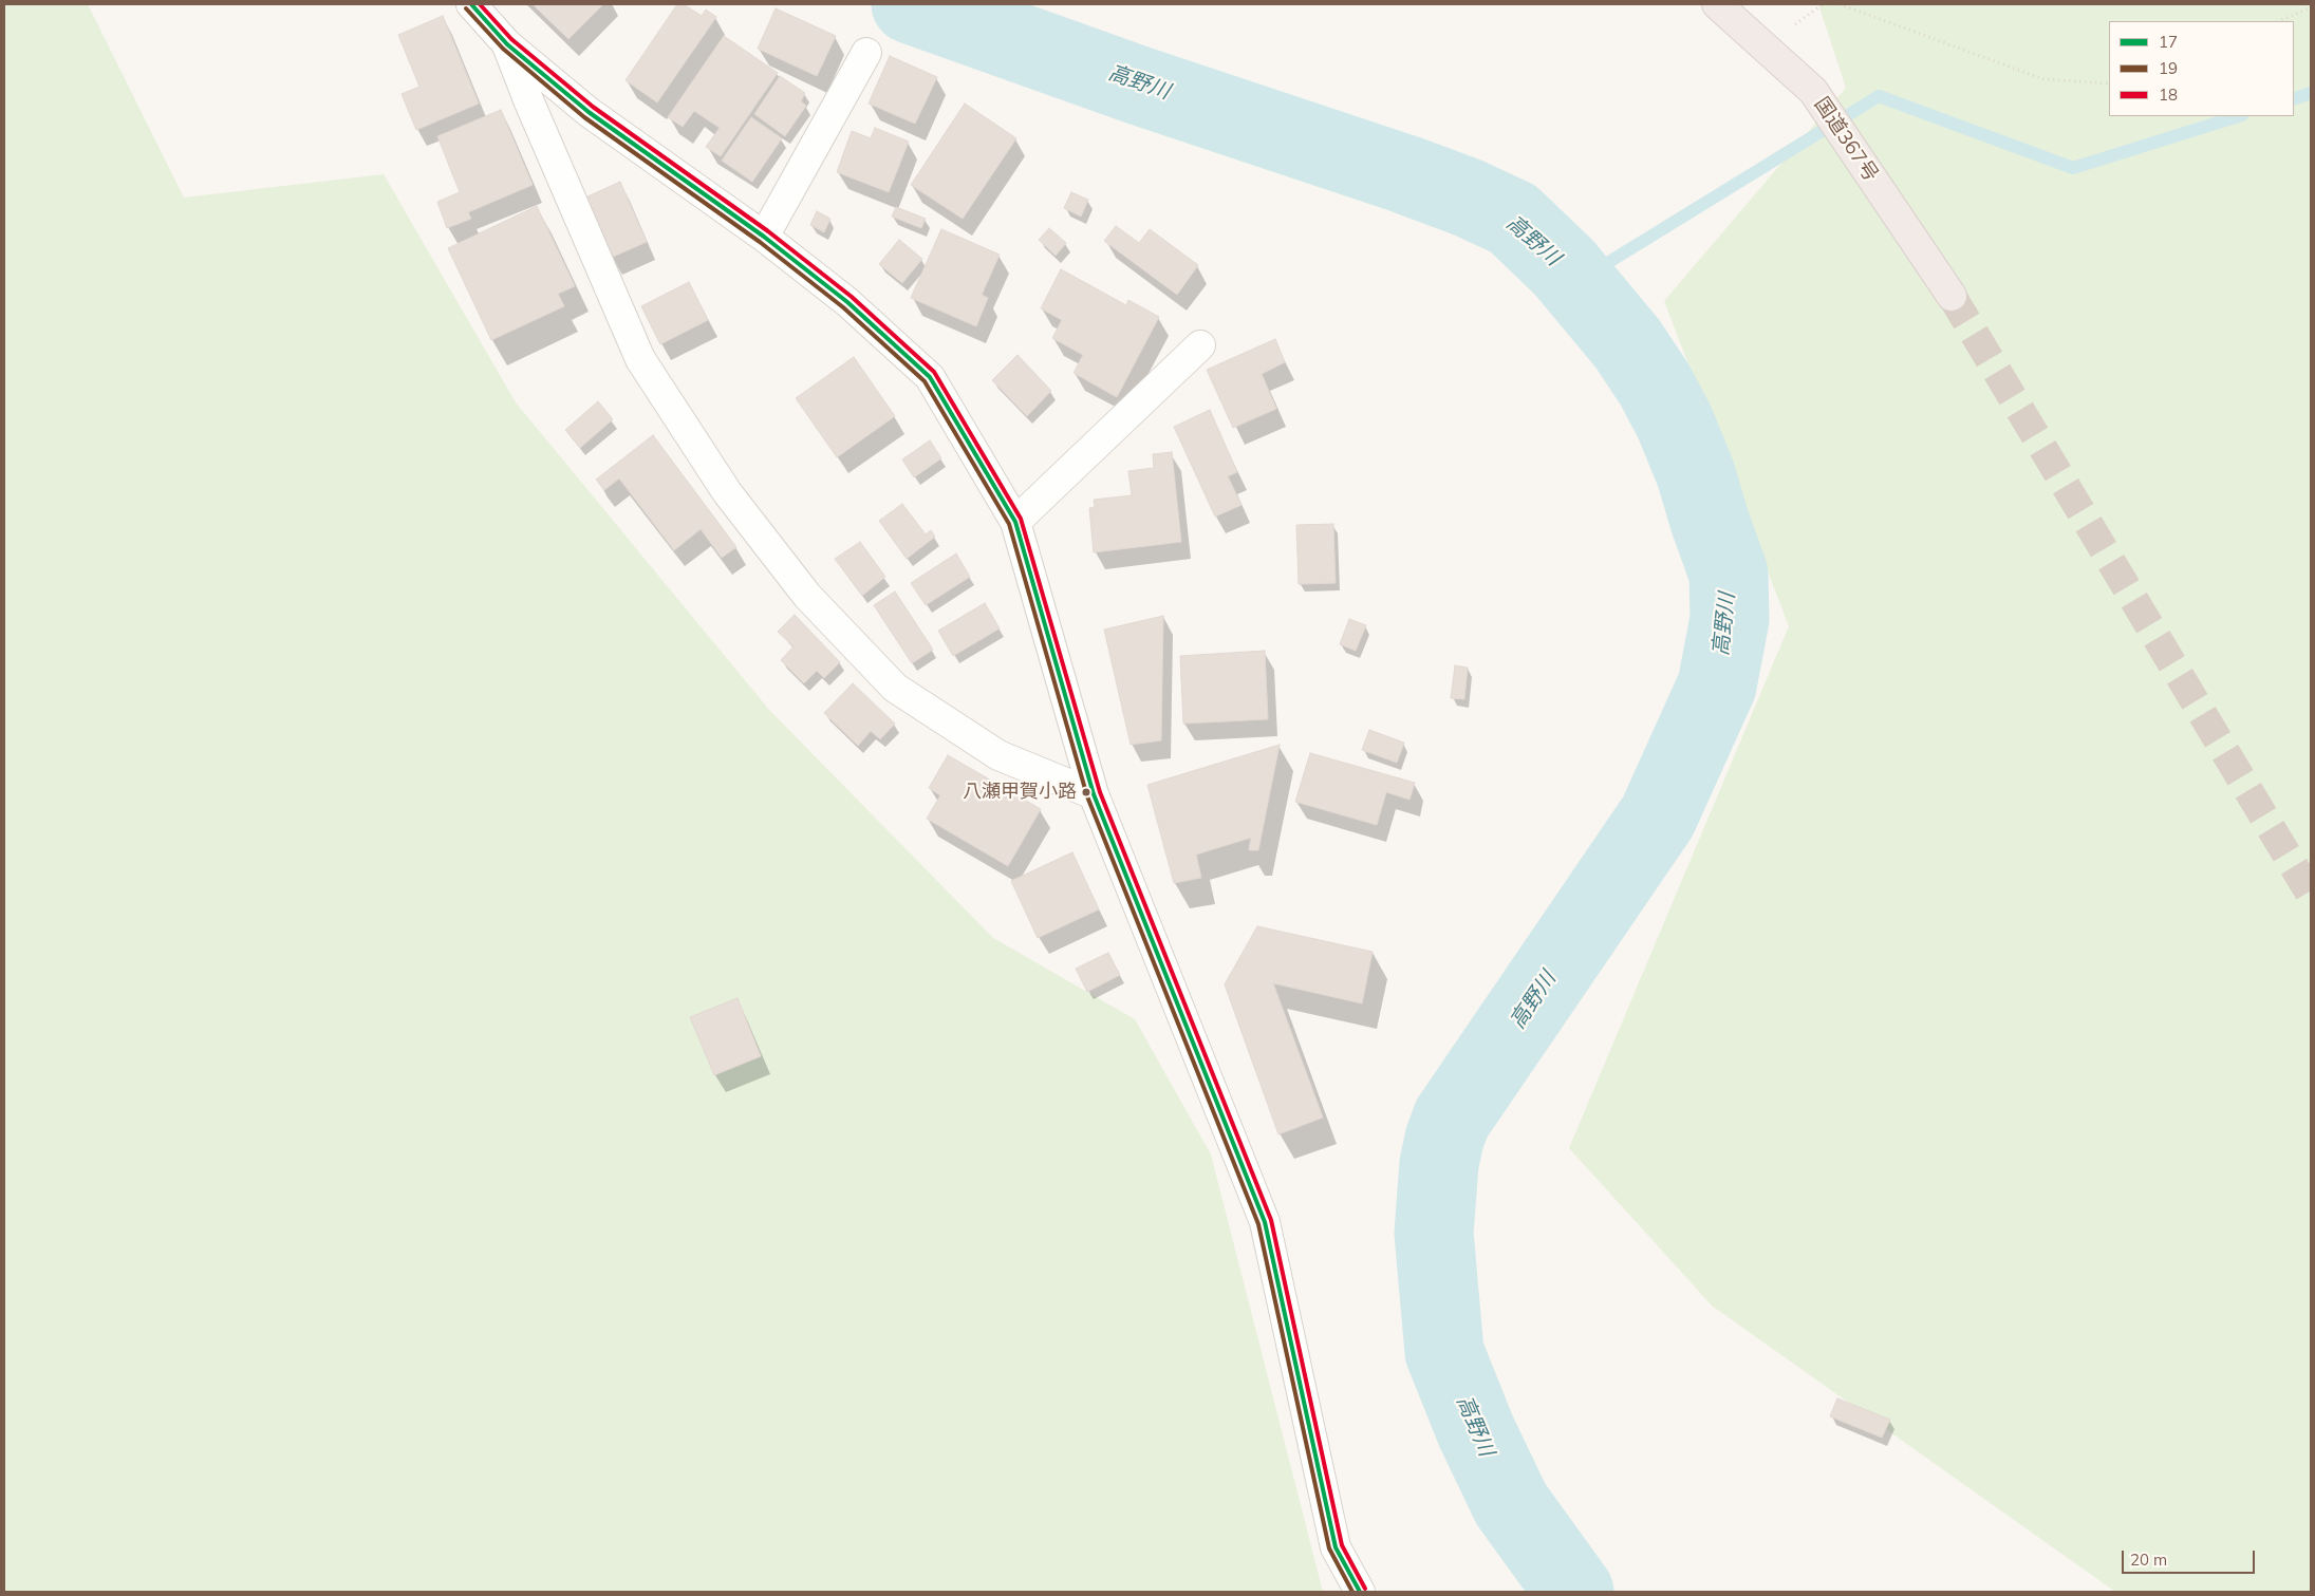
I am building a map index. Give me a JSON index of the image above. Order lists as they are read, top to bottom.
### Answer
{
  "streets": {
    "highway": ["国道367号"]
  },
  "water": ["高野川"],
  "places": ["八瀬甲賀小路"],
  "lines": ["transit line 17", "transit line 18", "transit line 19"],
  "legend": ["17", "19", "18"],
  "scale_bar": "20 m"
}
